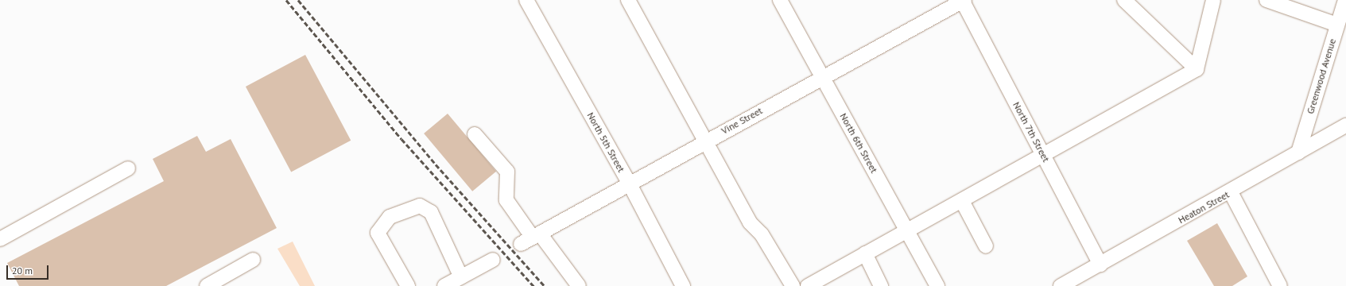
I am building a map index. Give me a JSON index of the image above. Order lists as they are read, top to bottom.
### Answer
{
  "streets": {
    "street": [
      "Greenwood Avenue",
      "Vine Street",
      "North 7th Street",
      "North 5th Street",
      "North 6th Street",
      "Heaton Street"
    ]
  },
  "crossings": [
    ["Greenwood Avenue", "Heaton Street"],
    ["Vine Street", "North 7th Street"],
    ["Vine Street", "North 5th Street"],
    ["Vine Street", "North 6th Street"],
    ["North 7th Street", "Heaton Street"]
  ],
  "scale_bar": "20 m"
}
